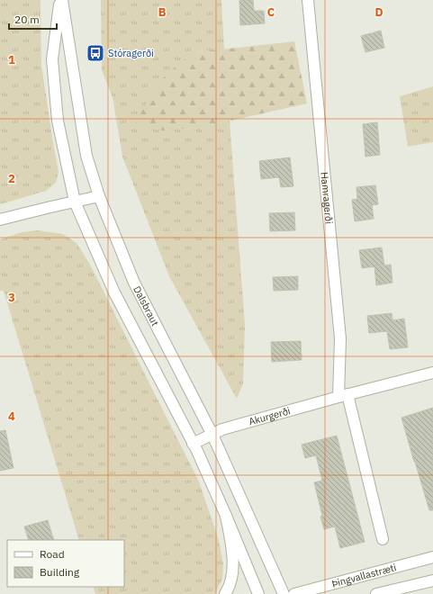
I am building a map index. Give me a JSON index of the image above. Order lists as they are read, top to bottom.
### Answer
{
  "streets": {
    "street": [
      "Hamragerði",
      "Dalsbraut",
      "Akurgerði",
      "Þingvallastræti"
    ]
  },
  "crossings": [
    ["Hamragerði", "Akurgerði"],
    ["Dalsbraut", "Akurgerði"]
  ],
  "places": {
    "bus stop": ["Stóragerði"]
  },
  "legend": ["Road", "Building"],
  "scale_bar": "20 m",
  "grid": {
    "columns": ["B", "C", "D"],
    "rows": [
      "1",
      "2",
      "3",
      "4"
    ]
  }
}
